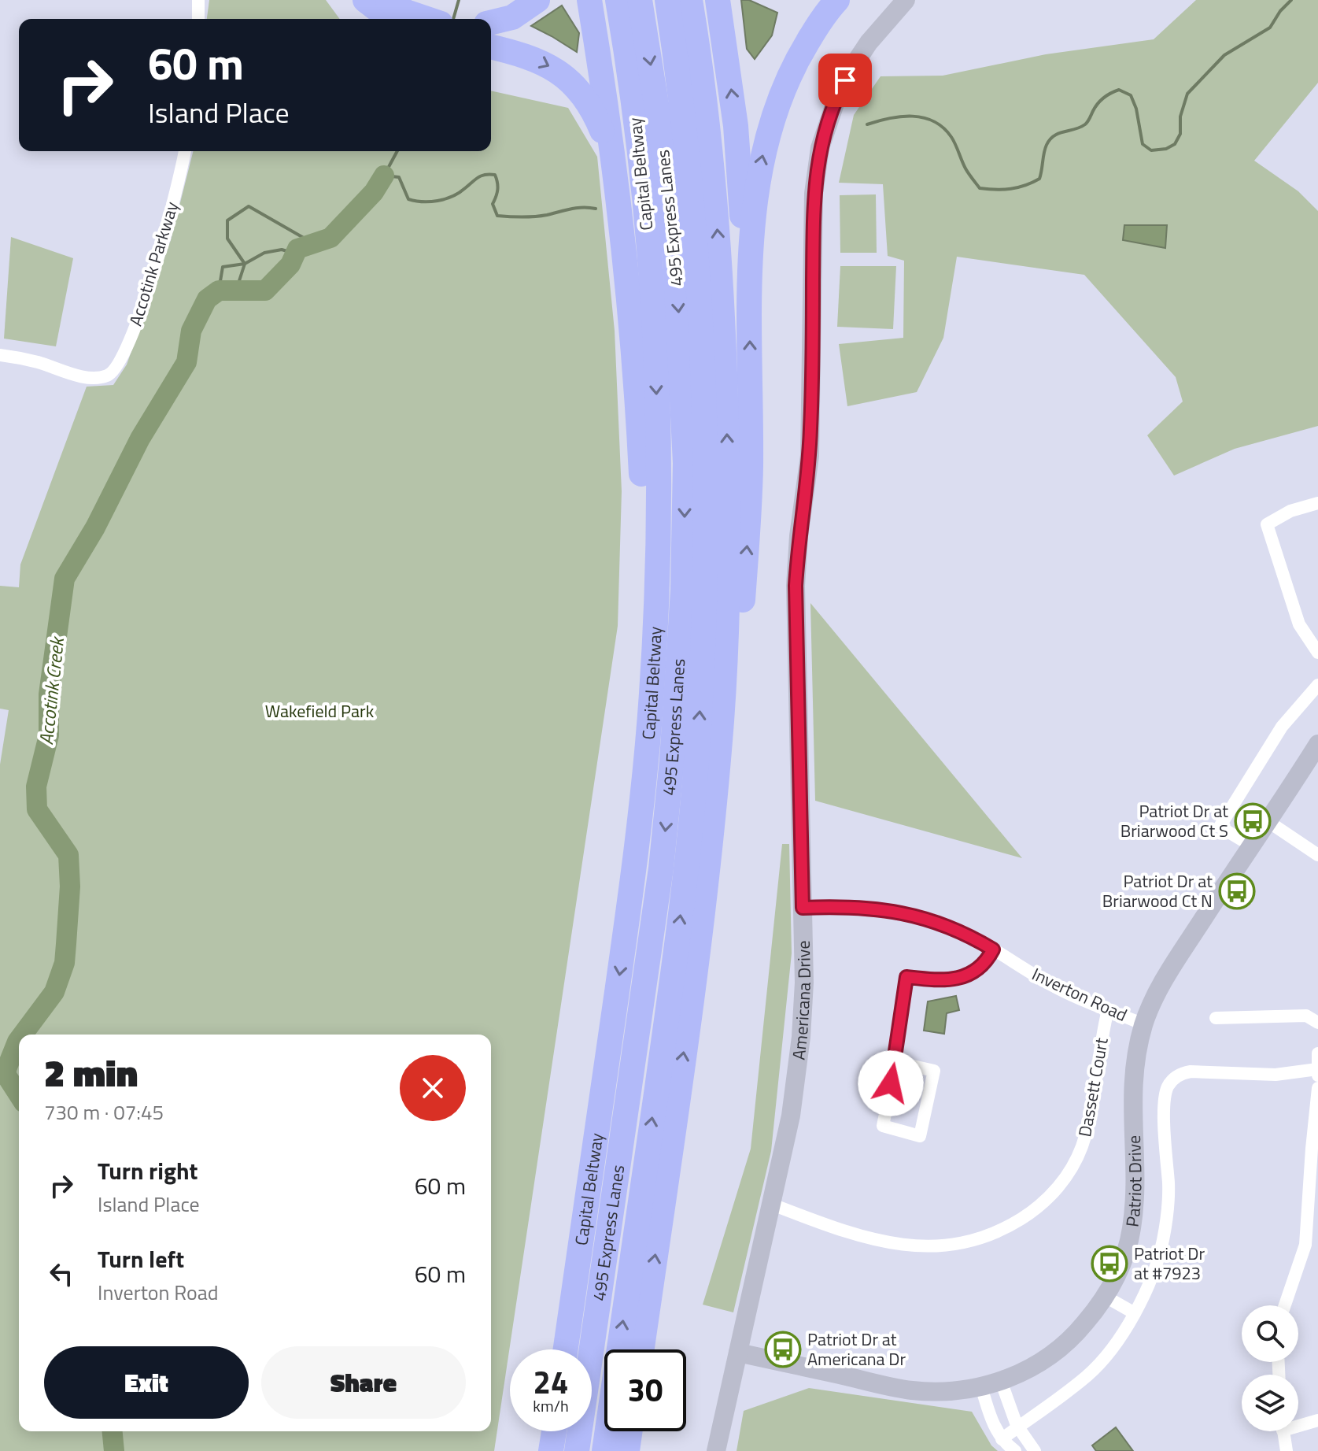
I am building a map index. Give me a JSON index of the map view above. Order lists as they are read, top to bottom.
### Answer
{
  "streets": {
    "highway": ["Capital Beltway", "495 Express Lanes"],
    "street": [
      "Accotink Parkway",
      "Inverton Road",
      "Americana Drive",
      "Dassett Court",
      "Patriot Drive"
    ]
  },
  "crossings": [
    ["Inverton Road", "Americana Drive"],
    ["Inverton Road", "Dassett Court"],
    ["Inverton Road", "Patriot Drive"],
    ["Americana Drive", "Dassett Court"],
    ["Americana Drive", "Patriot Drive"]
  ],
  "water": ["Accotink Creek"],
  "parks": ["Wakefield Park"],
  "places": {
    "bus stop": [
      "Patriot Dr at Briarwood Ct S",
      "Patriot Dr at Briarwood Ct N",
      "Patriot Dr at #7923",
      "Patriot Dr at Americana Dr"
    ]
  },
  "page": {
    "turn": ["60 m", "Island Place"],
    "heading": ["2 min", "730 m · 07:45"],
    "list": [
      {
        "name": "Turn right",
        "note": "Island Place",
        "value": "60 m"
      },
      {
        "name": "Turn left",
        "note": "Inverton Road",
        "value": "60 m"
      }
    ],
    "buttons": ["Exit", "Share"],
    "speed": "24 km/h",
    "limit": "30"
  }
}
